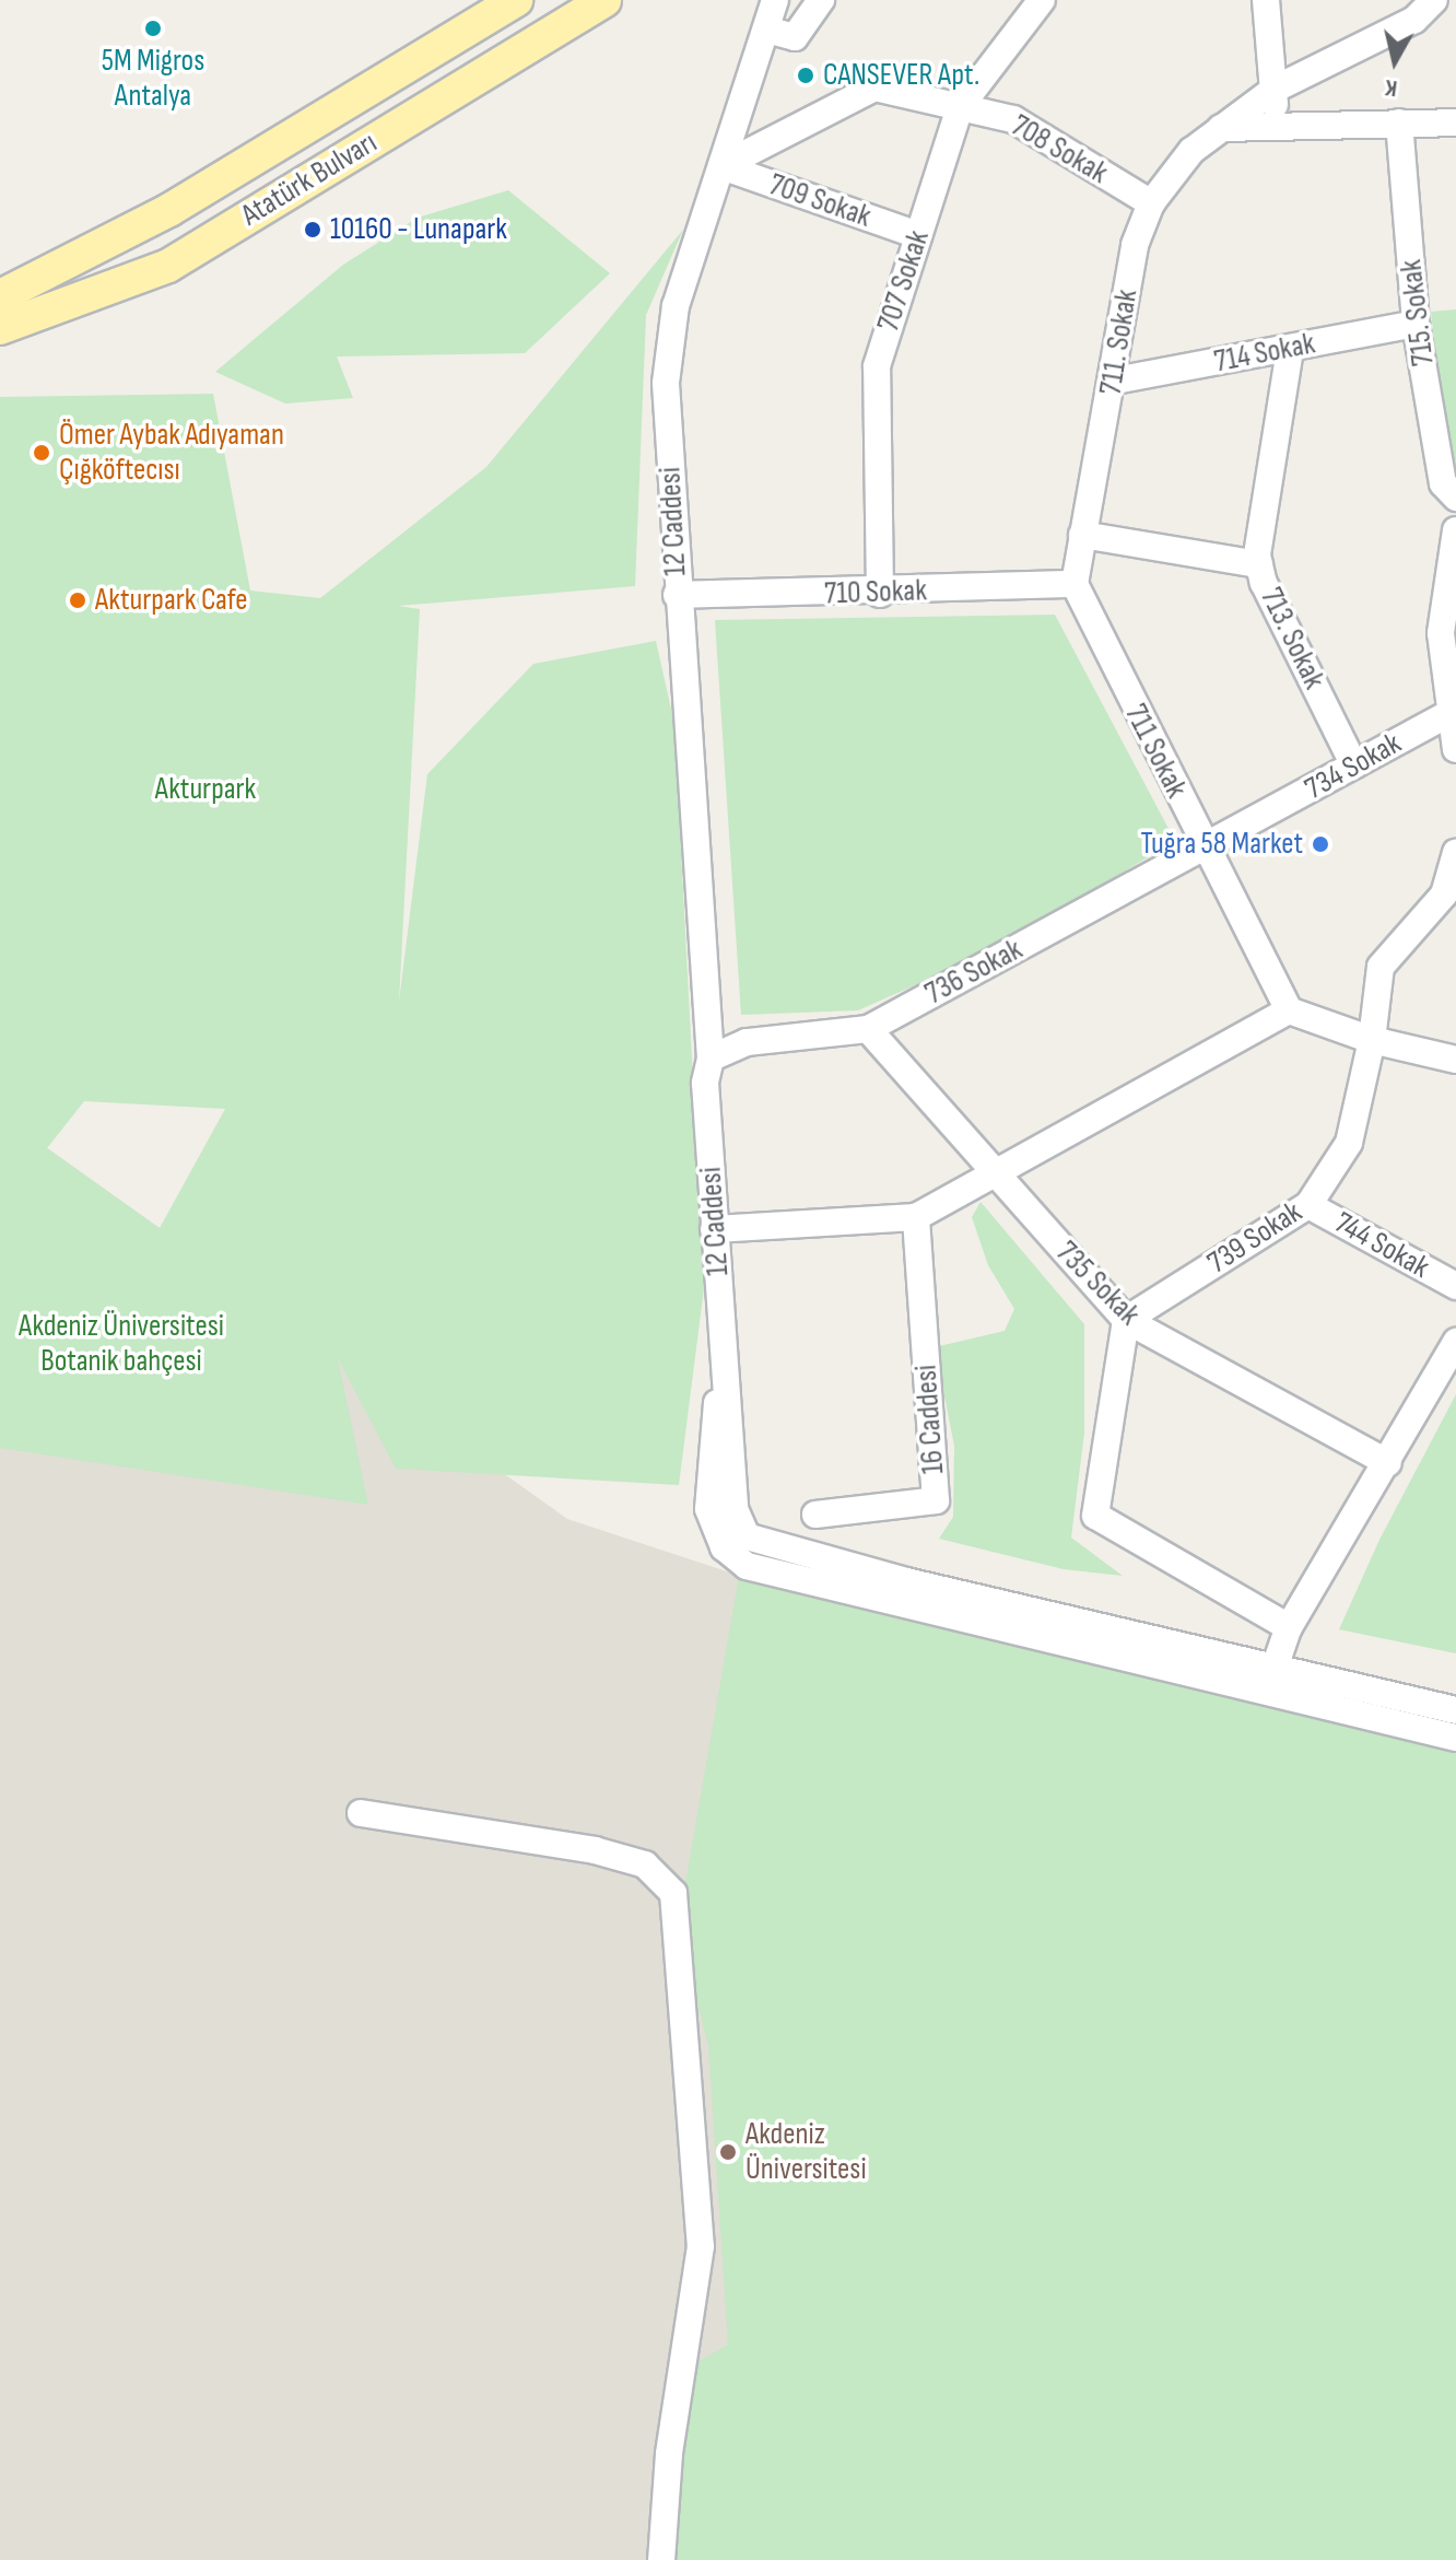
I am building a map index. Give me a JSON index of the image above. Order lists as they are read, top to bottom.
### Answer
{
  "streets": {
    "main road": ["Atatürk Bulvarı"],
    "street": [
      "708 Sokak",
      "709 Sokak",
      "707 Sokak",
      "715. Sokak",
      "711. Sokak",
      "714 Sokak",
      "12 Caddesi",
      "710 Sokak",
      "713. Sokak",
      "711 Sokak",
      "734 Sokak",
      "736 Sokak",
      "739 Sokak",
      "744 Sokak",
      "735 Sokak",
      "16 Caddesi"
    ]
  },
  "crossings": [
    ["708 Sokak", "709 Sokak"],
    ["708 Sokak", "707 Sokak"],
    ["708 Sokak", "711. Sokak"],
    ["708 Sokak", "12 Caddesi"],
    ["709 Sokak", "707 Sokak"],
    ["709 Sokak", "12 Caddesi"],
    ["707 Sokak", "710 Sokak"],
    ["715. Sokak", "714 Sokak"],
    ["711. Sokak", "714 Sokak"],
    ["711. Sokak", "710 Sokak"],
    ["711. Sokak", "711 Sokak"],
    ["714 Sokak", "713. Sokak"],
    ["12 Caddesi", "710 Sokak"],
    ["12 Caddesi", "736 Sokak"],
    ["710 Sokak", "711 Sokak"],
    ["713. Sokak", "734 Sokak"],
    ["711 Sokak", "734 Sokak"],
    ["711 Sokak", "736 Sokak"],
    ["734 Sokak", "736 Sokak"],
    ["736 Sokak", "735 Sokak"],
    ["739 Sokak", "744 Sokak"],
    ["739 Sokak", "735 Sokak"]
  ],
  "parks": ["Akturpark", "Akdeniz Üniversitesi Botanik bahçesi"],
  "places": [
    "5M Migros Antalya",
    "CANSEVER Apt.",
    "10160 - Lunapark",
    "Ömer Aybak Adıyaman Çığköftecısı",
    "Akturpark Cafe",
    "Tuğra 58 Market",
    "Akdeniz Üniversitesi"
  ],
  "north": "bottom"
}
